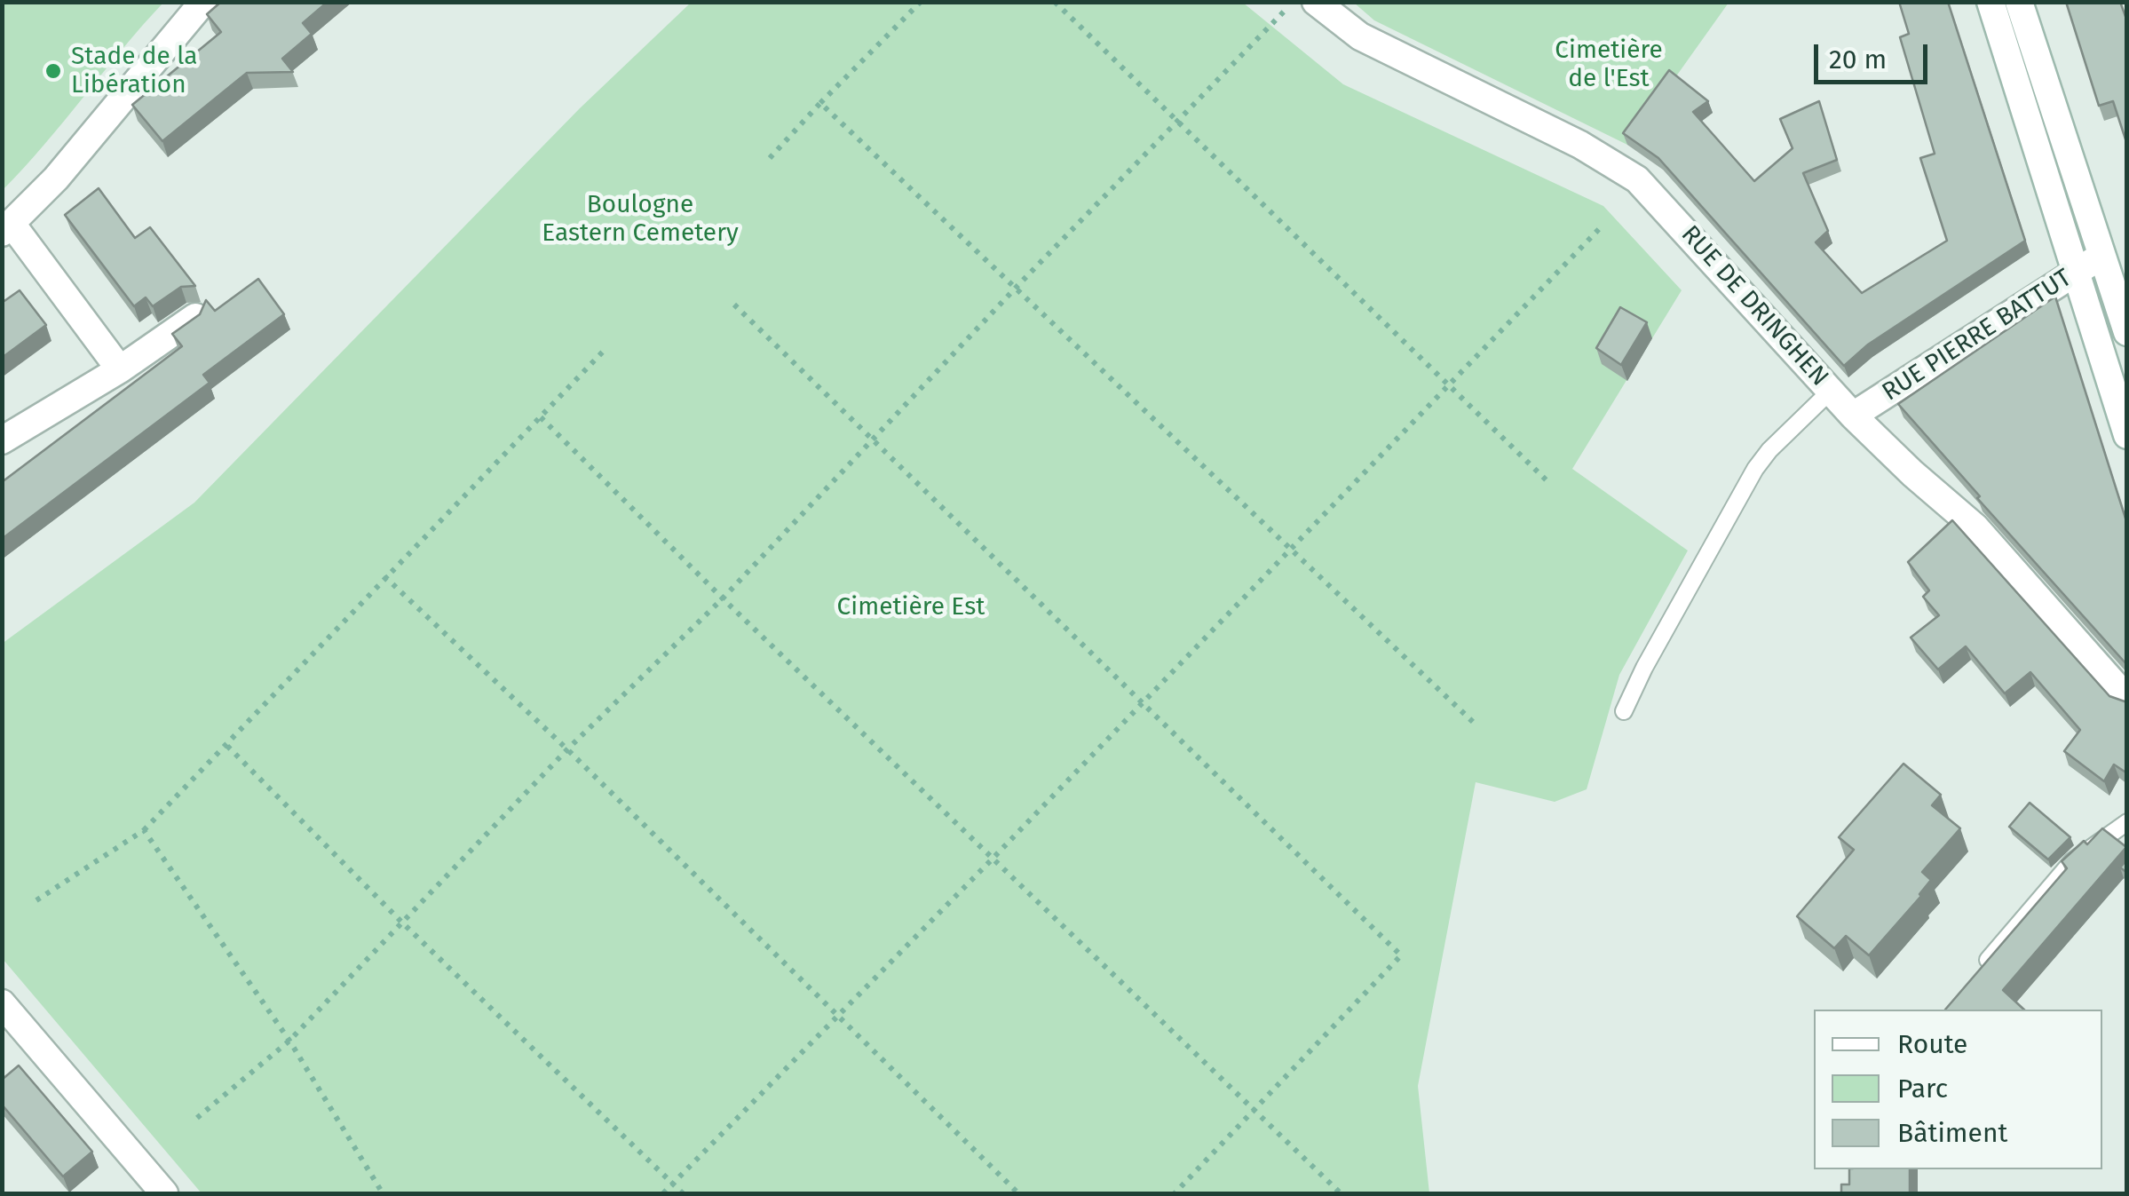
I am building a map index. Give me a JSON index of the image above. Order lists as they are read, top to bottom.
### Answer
{
  "streets": {
    "street": ["RUE DE DRINGHEN", "RUE PIERRE BATTUT"]
  },
  "crossings": [
    ["RUE DE DRINGHEN", "RUE PIERRE BATTUT"]
  ],
  "parks": ["Cimetière de l'Est", "Boulogne Eastern Cemetery", "Cimetière Est"],
  "places": ["Stade de la Libération"],
  "legend": ["Route", "Parc", "Bâtiment"],
  "scale_bar": "20 m"
}
